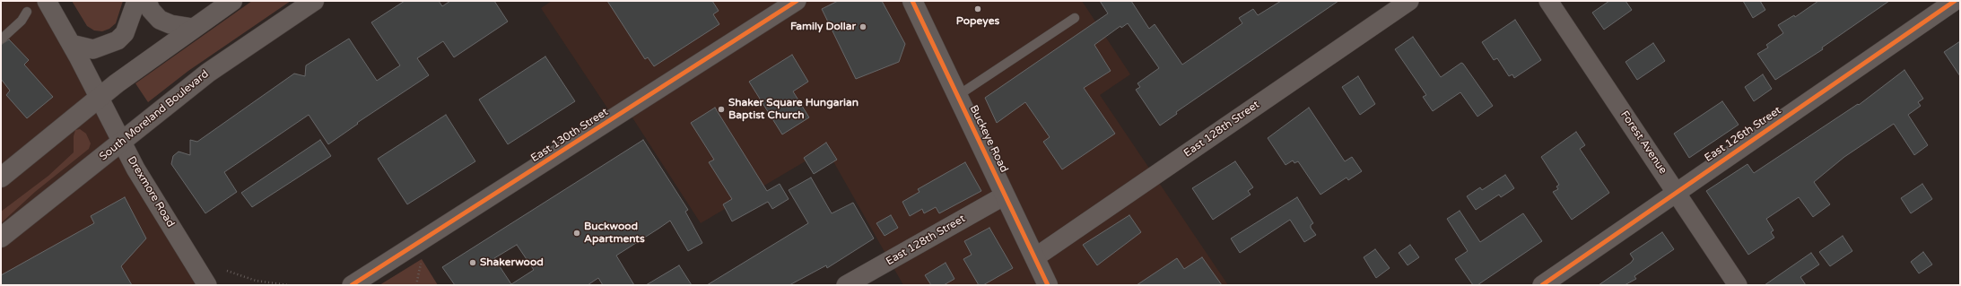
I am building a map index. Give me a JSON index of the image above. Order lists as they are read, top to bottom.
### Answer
{
  "streets": {
    "street": [
      "South Moreland Boulevard",
      "East 128th Street",
      "East 126th Street",
      "East 130th Street",
      "Buckeye Road",
      "Forest Avenue",
      "Drexmore Road"
    ]
  },
  "crossings": [
    ["South Moreland Boulevard", "Drexmore Road"],
    ["East 128th Street", "Buckeye Road"],
    ["East 126th Street", "Forest Avenue"]
  ],
  "places": [
    "Popeyes",
    "Family Dollar",
    "Shaker Square Hungarian Baptist Church",
    "Buckwood Apartments",
    "Shakerwood"
  ]
}
